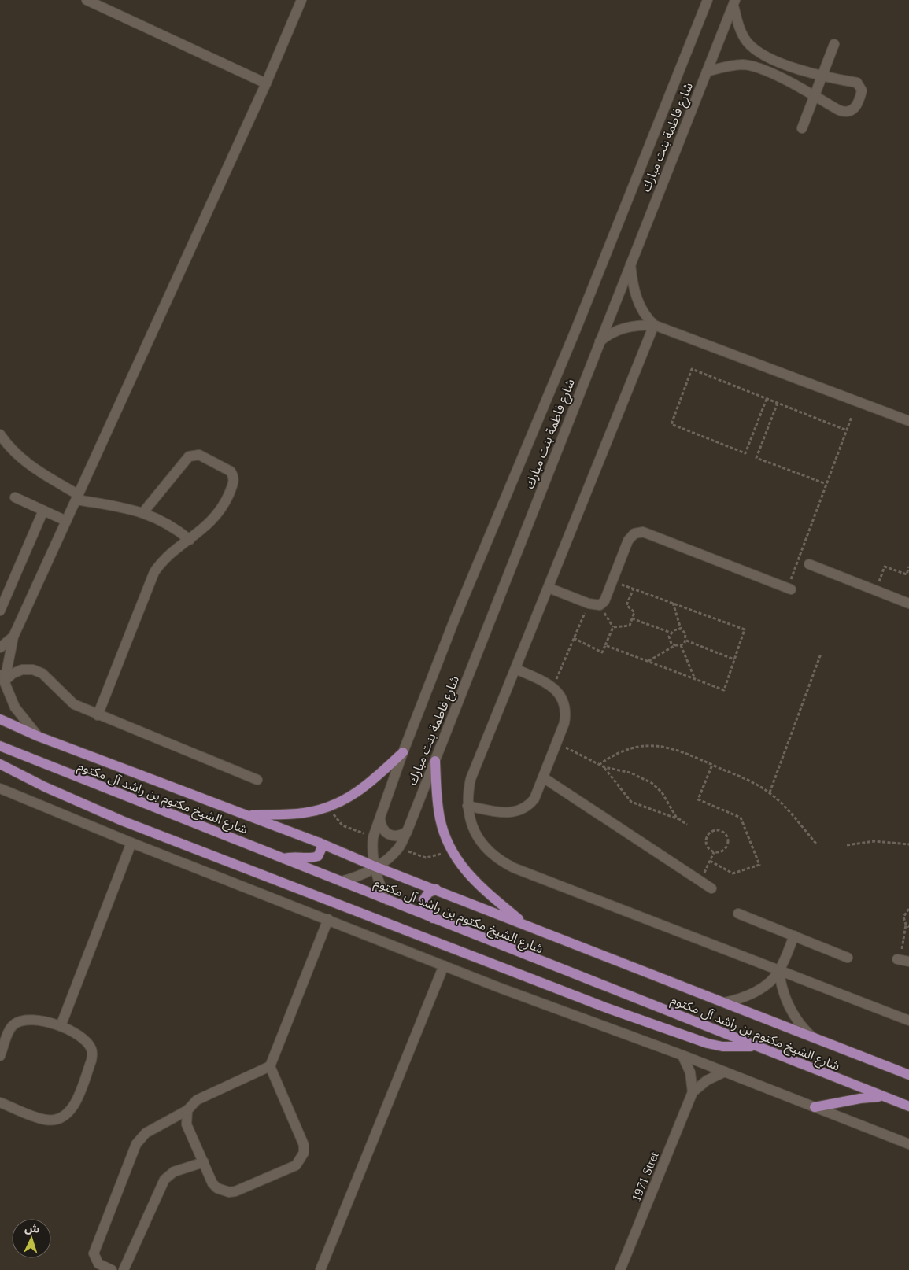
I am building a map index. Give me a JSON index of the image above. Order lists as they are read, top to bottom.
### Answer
{
  "streets": {
    "main road": ["شارع الشيخ مكتوم بن راشد آل مكتوم"],
    "street": ["شارع فاطمة بنت مبارك", "1971 Stret"]
  },
  "crossings": [
    ["شارع فاطمة بنت مبارك", "شارع الشيخ مكتوم بن راشد آل مكتوم"]
  ],
  "north": "top"
}
